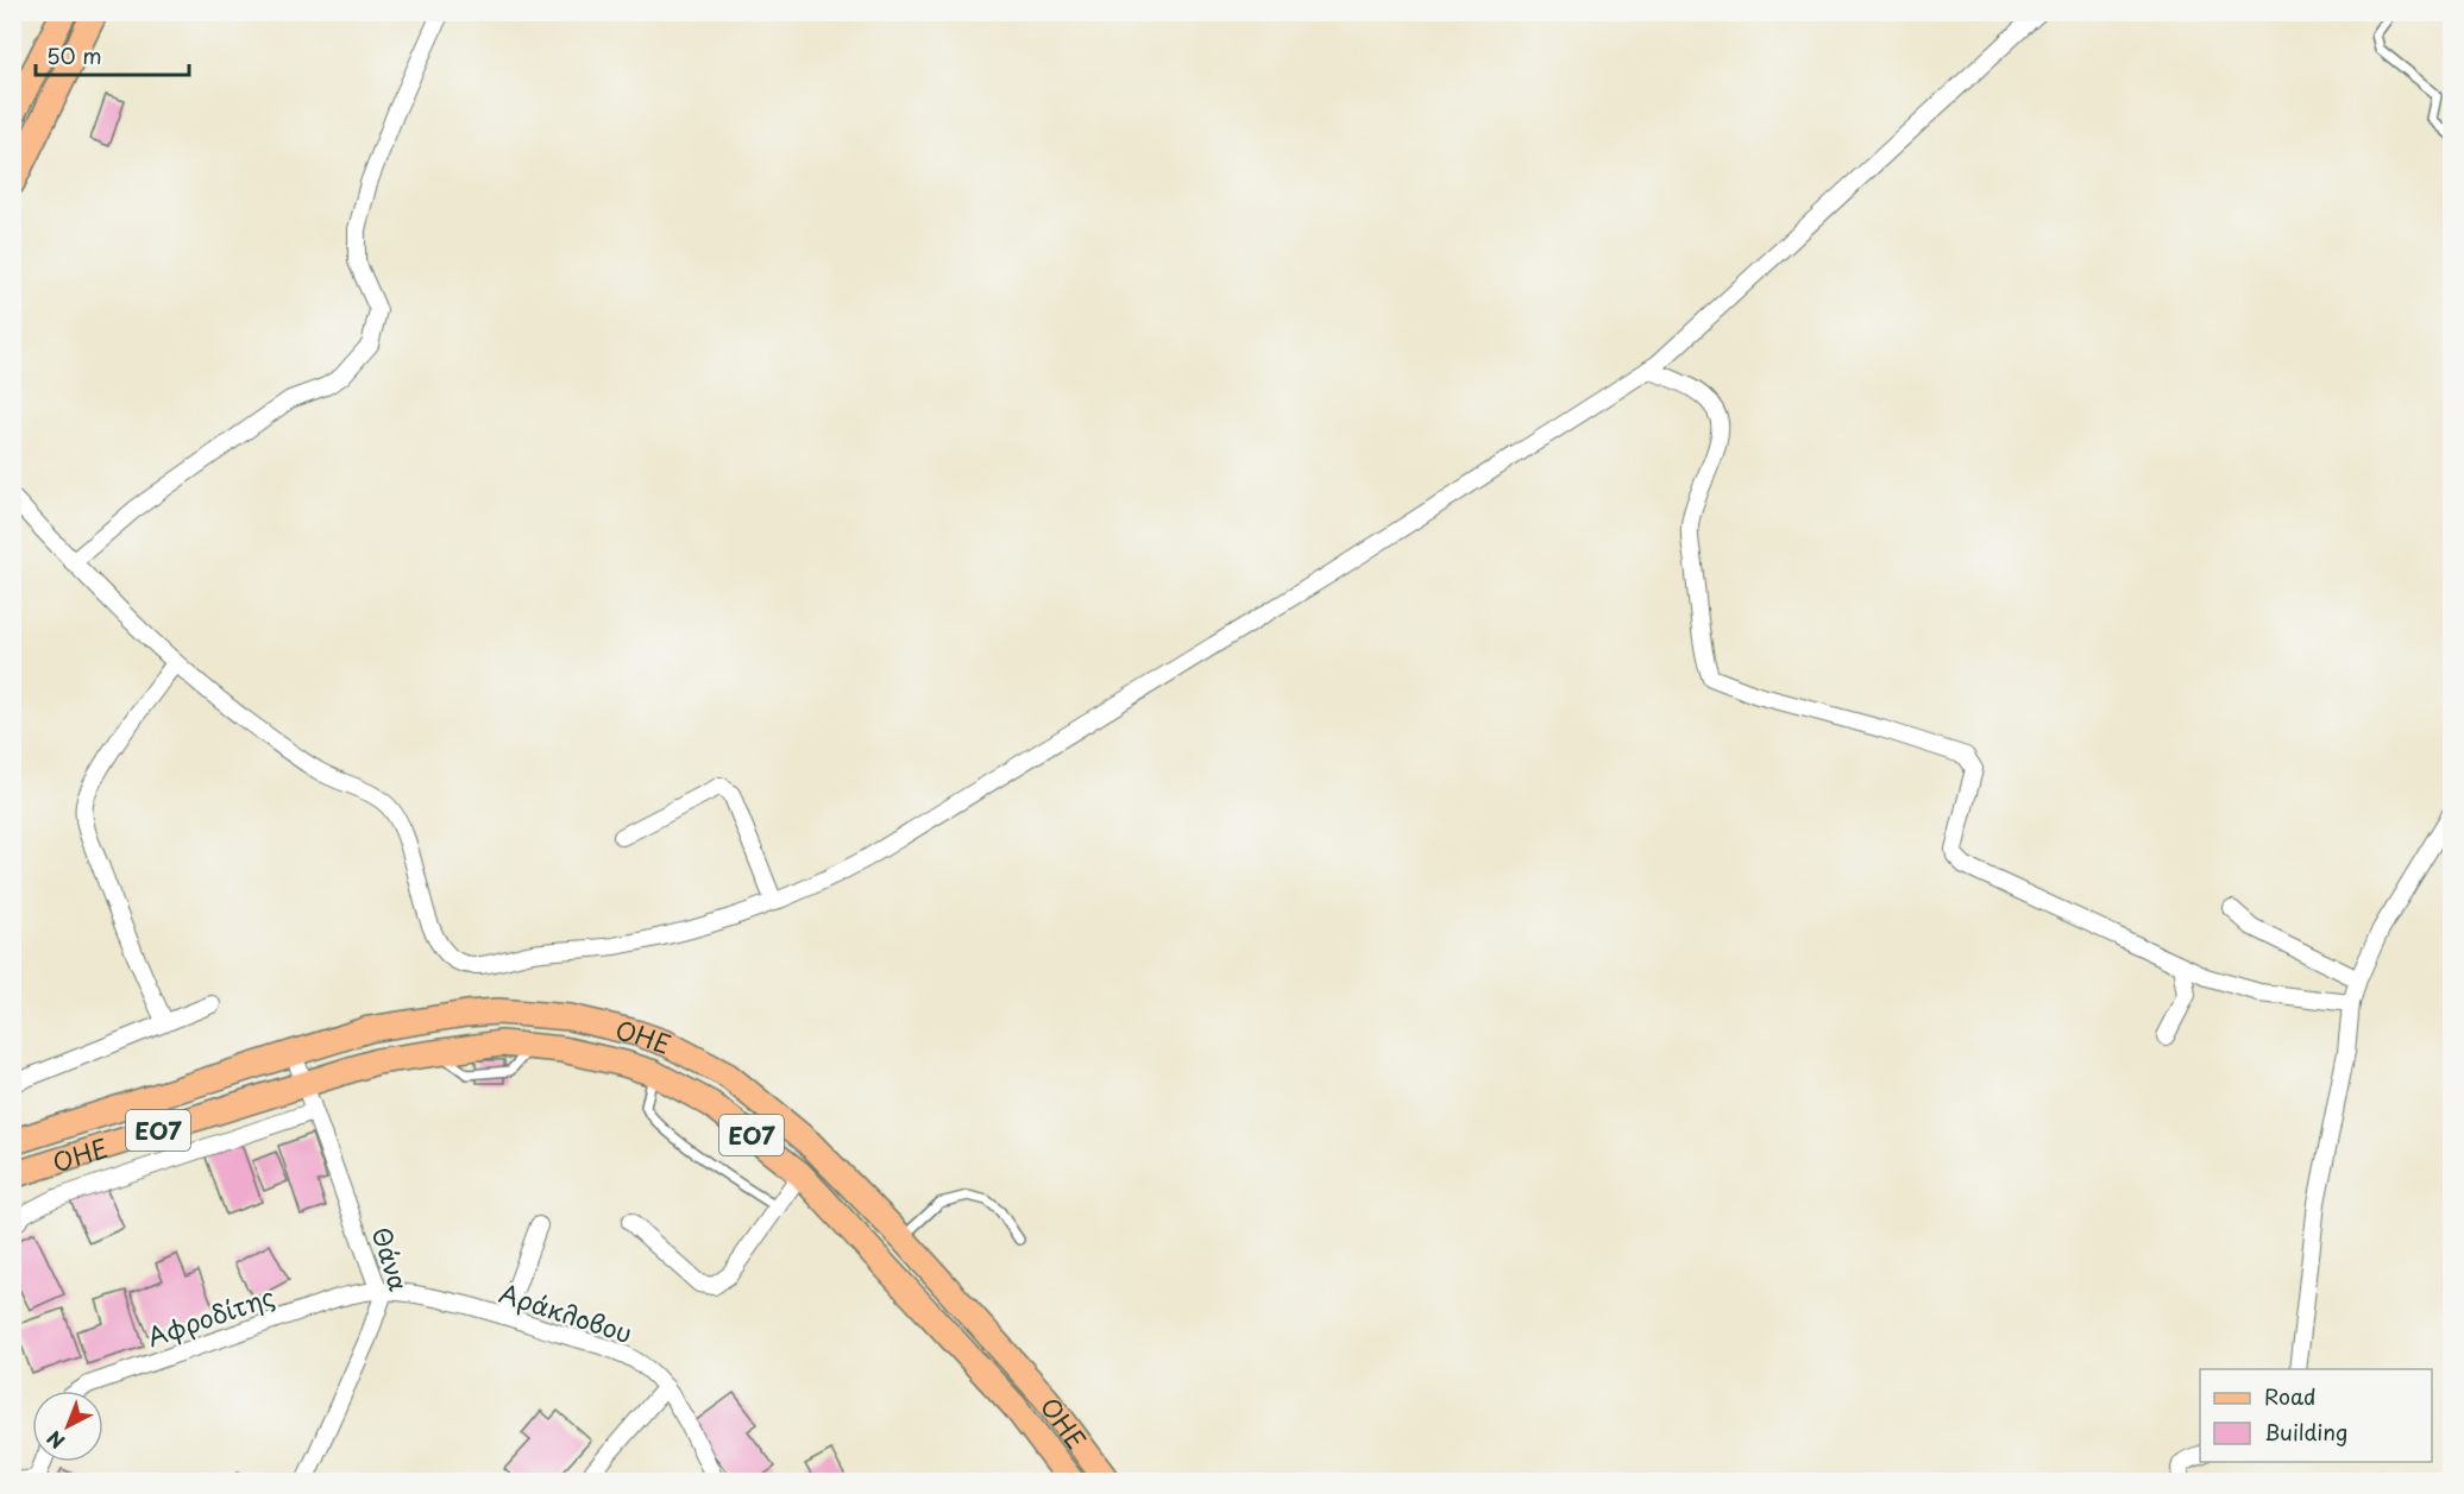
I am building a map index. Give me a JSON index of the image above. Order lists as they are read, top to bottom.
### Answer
{
  "streets": {
    "main road": ["ΟΗΕ", "ΕΟ7"],
    "street": ["Θάνα", "Αράκλοβου", "Αφροδίτης"]
  },
  "crossings": [
    ["ΟΗΕ", "Θάνα"],
    ["Θάνα", "Αράκλοβου"],
    ["Θάνα", "Αφροδίτης"],
    ["Αράκλοβου", "Αφροδίτης"]
  ],
  "legend": ["Road", "Building"],
  "scale_bar": "50 m",
  "north": "bottom left"
}
